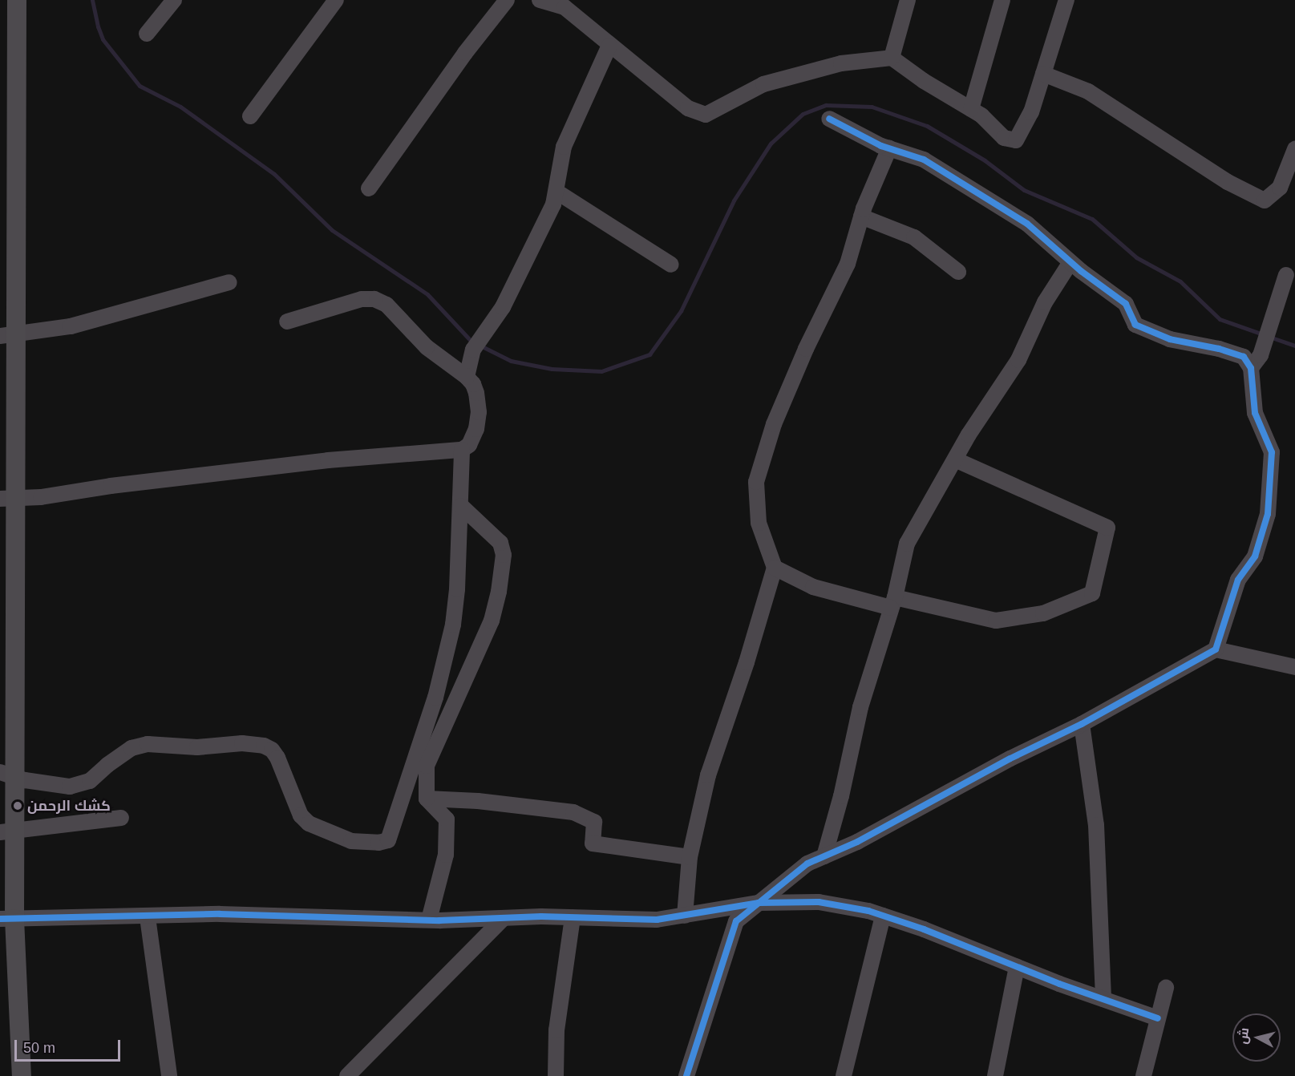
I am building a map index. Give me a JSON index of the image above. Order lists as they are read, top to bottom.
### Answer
{
  "places": ["كشك الرحمن"],
  "scale_bar": "50 m",
  "north": "left"
}
